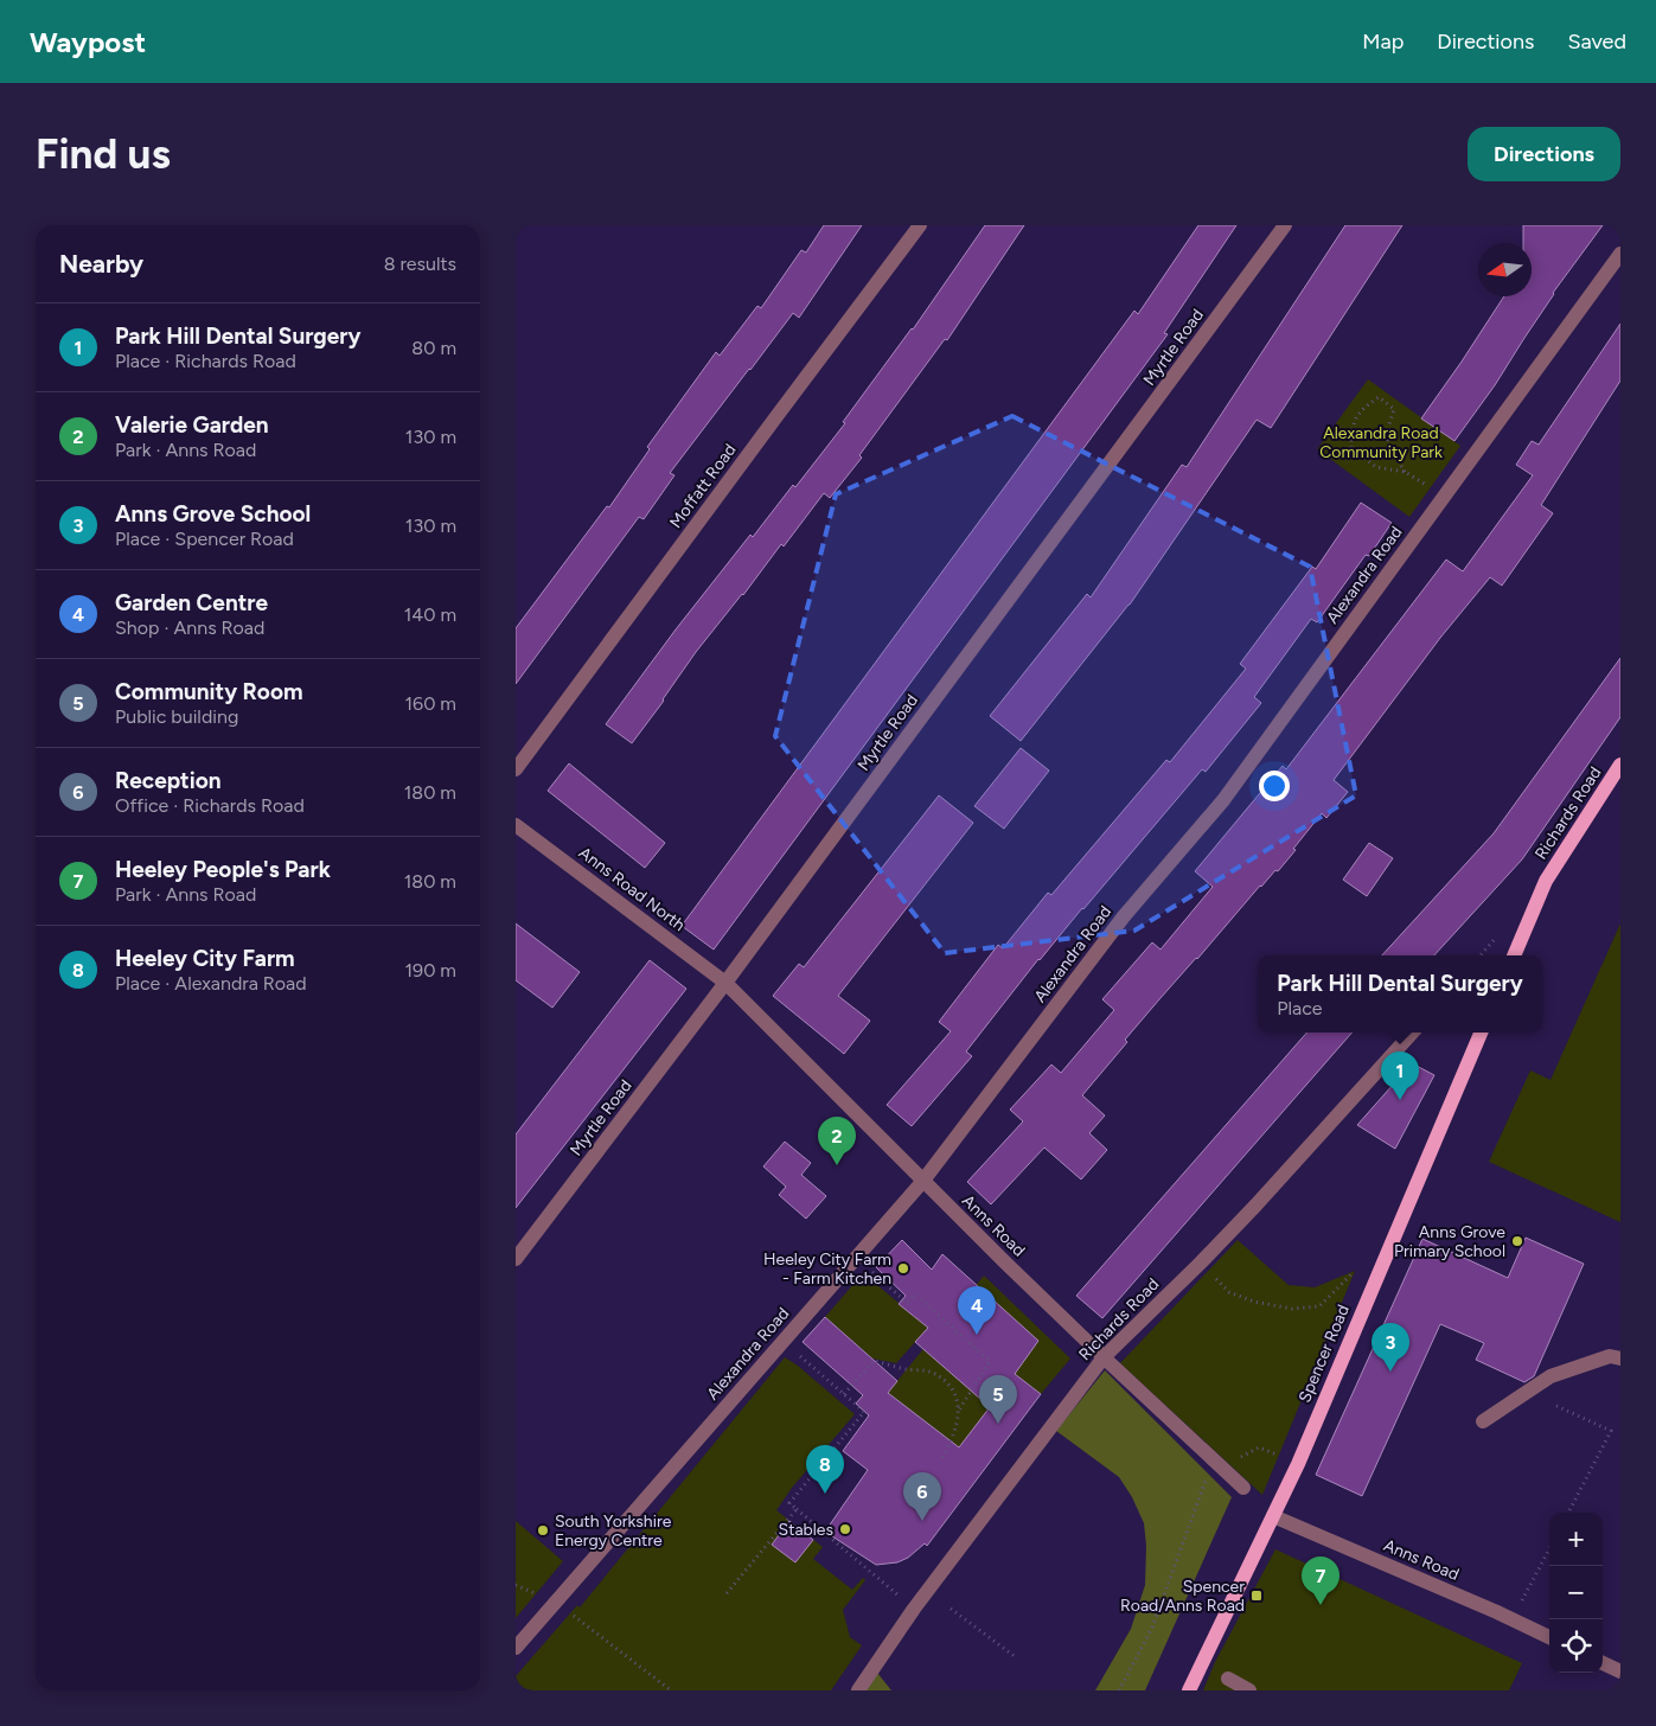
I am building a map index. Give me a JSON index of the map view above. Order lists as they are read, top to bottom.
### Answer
{
  "streets": {
    "main road": ["Richards Road", "Spencer Road"],
    "street": [
      "Myrtle Road",
      "Moffatt Road",
      "Alexandra Road",
      "Anns Road North",
      "Anns Road"
    ]
  },
  "crossings": [
    ["Myrtle Road", "Anns Road North"],
    ["Myrtle Road", "Anns Road"],
    ["Alexandra Road", "Anns Road"],
    ["Richards Road", "Anns Road"],
    ["Anns Road North", "Anns Road"],
    ["Anns Road", "Spencer Road"]
  ],
  "parks": ["Alexandra Road Community Park"],
  "places": {
    "other": [
      "Anns Grove Primary School",
      "Heeley City Farm - Farm Kitchen",
      "Stables",
      "South Yorkshire Energy Centre"
    ],
    "transit": ["Spencer Road/Anns Road"]
  },
  "north": "left",
  "page": {
    "header": "Waypost",
    "nav": ["Map", "Directions", "Saved"],
    "buttons": "Directions",
    "title": "Find us",
    "heading": ["Nearby", "8 results"],
    "list": [
      {
        "mark": "1",
        "name": "Park Hill Dental Surgery",
        "note": "Place · Richards Road",
        "value": "80 m"
      },
      {
        "mark": "2",
        "name": "Valerie Garden",
        "note": "Park · Anns Road",
        "value": "130 m"
      },
      {
        "mark": "3",
        "name": "Anns Grove School",
        "note": "Place · Spencer Road",
        "value": "130 m"
      },
      {
        "mark": "4",
        "name": "Garden Centre",
        "note": "Shop · Anns Road",
        "value": "140 m"
      },
      {
        "mark": "5",
        "name": "Community Room",
        "note": "Public building",
        "value": "160 m"
      },
      {
        "mark": "6",
        "name": "Reception",
        "note": "Office · Richards Road",
        "value": "180 m"
      },
      {
        "mark": "7",
        "name": "Heeley People's Park",
        "note": "Park · Anns Road",
        "value": "180 m"
      },
      {
        "mark": "8",
        "name": "Heeley City Farm",
        "note": "Place · Alexandra Road",
        "value": "190 m"
      }
    ],
    "popup": ["Park Hill Dental Surgery", "Place"],
    "pins": [
      "1",
      "2",
      "4",
      "3",
      "5",
      "8",
      "6",
      "7"
    ],
    "map_buttons": ["+", "−"]
  }
}
